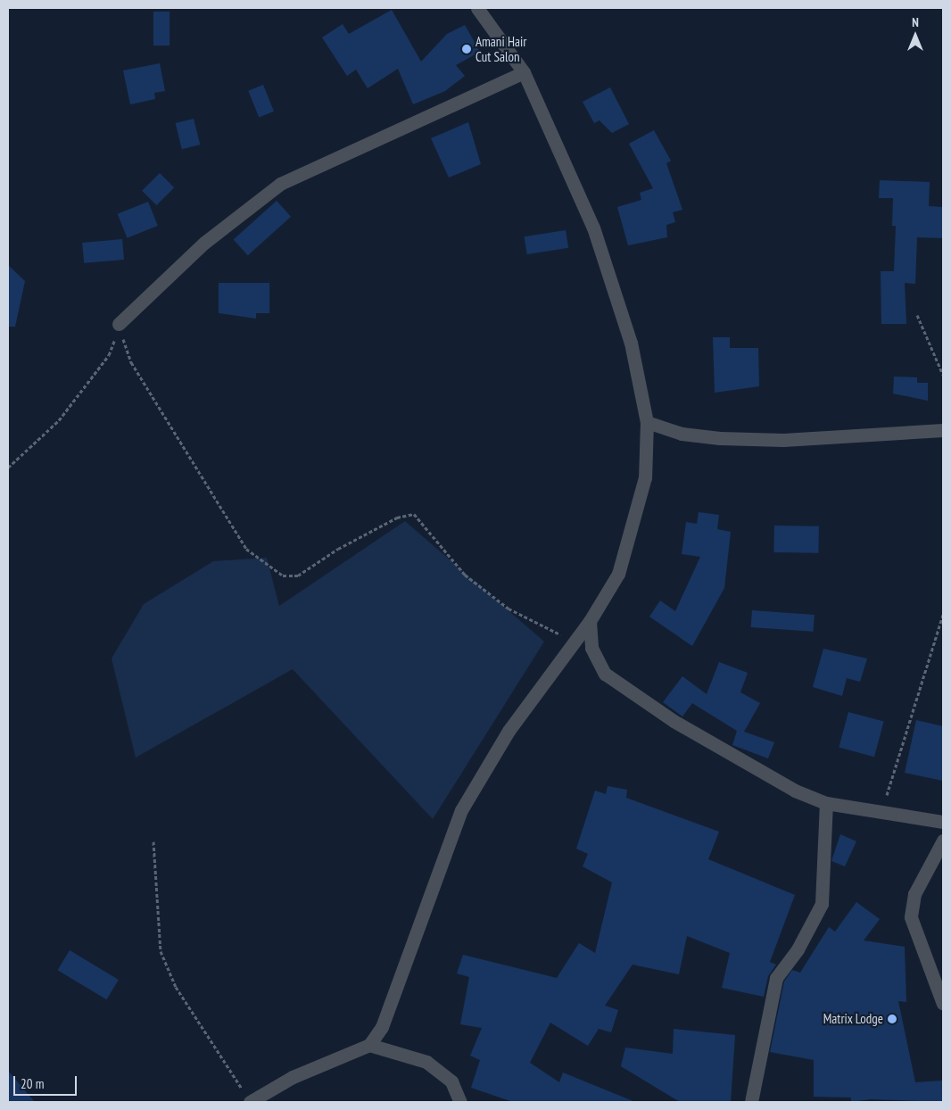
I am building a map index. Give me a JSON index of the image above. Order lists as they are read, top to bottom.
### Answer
{
  "places": ["Amani Hair Cut Salon", "Matrix Lodge"],
  "scale_bar": "20 m",
  "north": "top"
}
